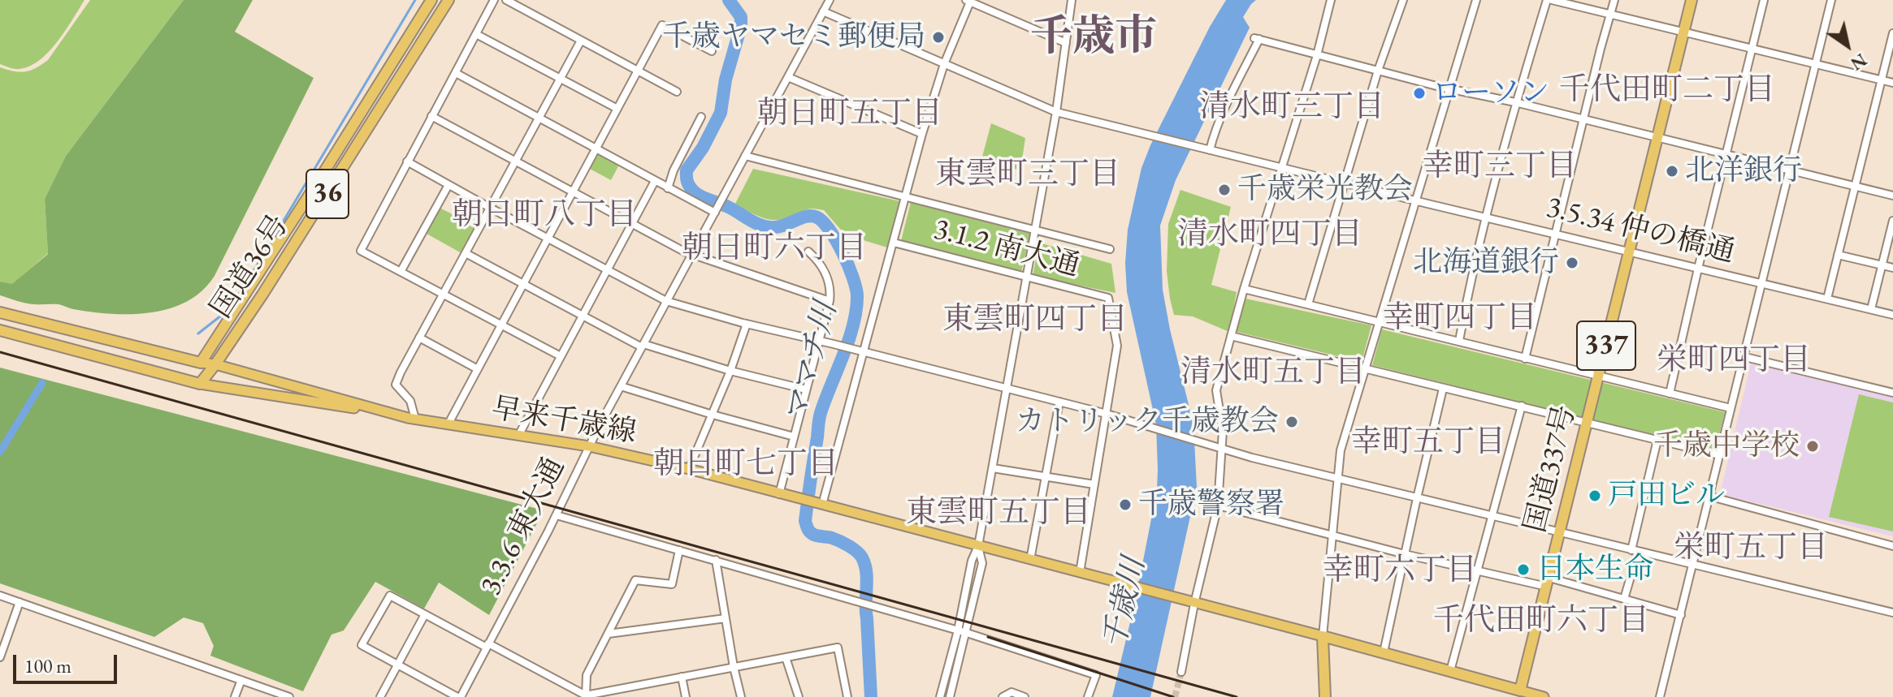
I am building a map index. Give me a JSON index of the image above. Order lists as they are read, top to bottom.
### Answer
{
  "streets": {
    "highway": [
      "36",
      "国道36号",
      "337",
      "国道337号"
    ],
    "main road": ["早来千歳線"],
    "street": ["3.5.34 仲の橋通", "3.1.2 南大通", "3.3.6 東大通"]
  },
  "crossings": [
    ["3.5.34 仲の橋通", "国道337号"],
    ["3.5.34 仲の橋通", "3.3.6 東大通"],
    ["3.1.2 南大通", "3.3.6 東大通"],
    ["国道36号", "早来千歳線"],
    ["早来千歳線", "3.3.6 東大通"]
  ],
  "districts": [
    "千歳市",
    "千代田町二丁目",
    "清水町三丁目",
    "朝日町五丁目",
    "幸町三丁目",
    "東雲町三丁目",
    "朝日町八丁目",
    "清水町四丁目",
    "朝日町六丁目",
    "幸町四丁目",
    "東雲町四丁目",
    "栄町四丁目",
    "清水町五丁目",
    "幸町五丁目",
    "朝日町七丁目",
    "東雲町五丁目",
    "栄町五丁目",
    "幸町六丁目",
    "千代田町六丁目"
  ],
  "water": ["ママチ川", "千歳川"],
  "places": [
    "千歳ヤマセミ郵便局",
    "ローソン",
    "北洋銀行",
    "千歳栄光教会",
    "北海道銀行",
    "カトリック千歳教会",
    "千歳中学校",
    "戸田ビル",
    "千歳警察署",
    "日本生命"
  ],
  "scale_bar": "100 m",
  "north": "bottom right"
}
